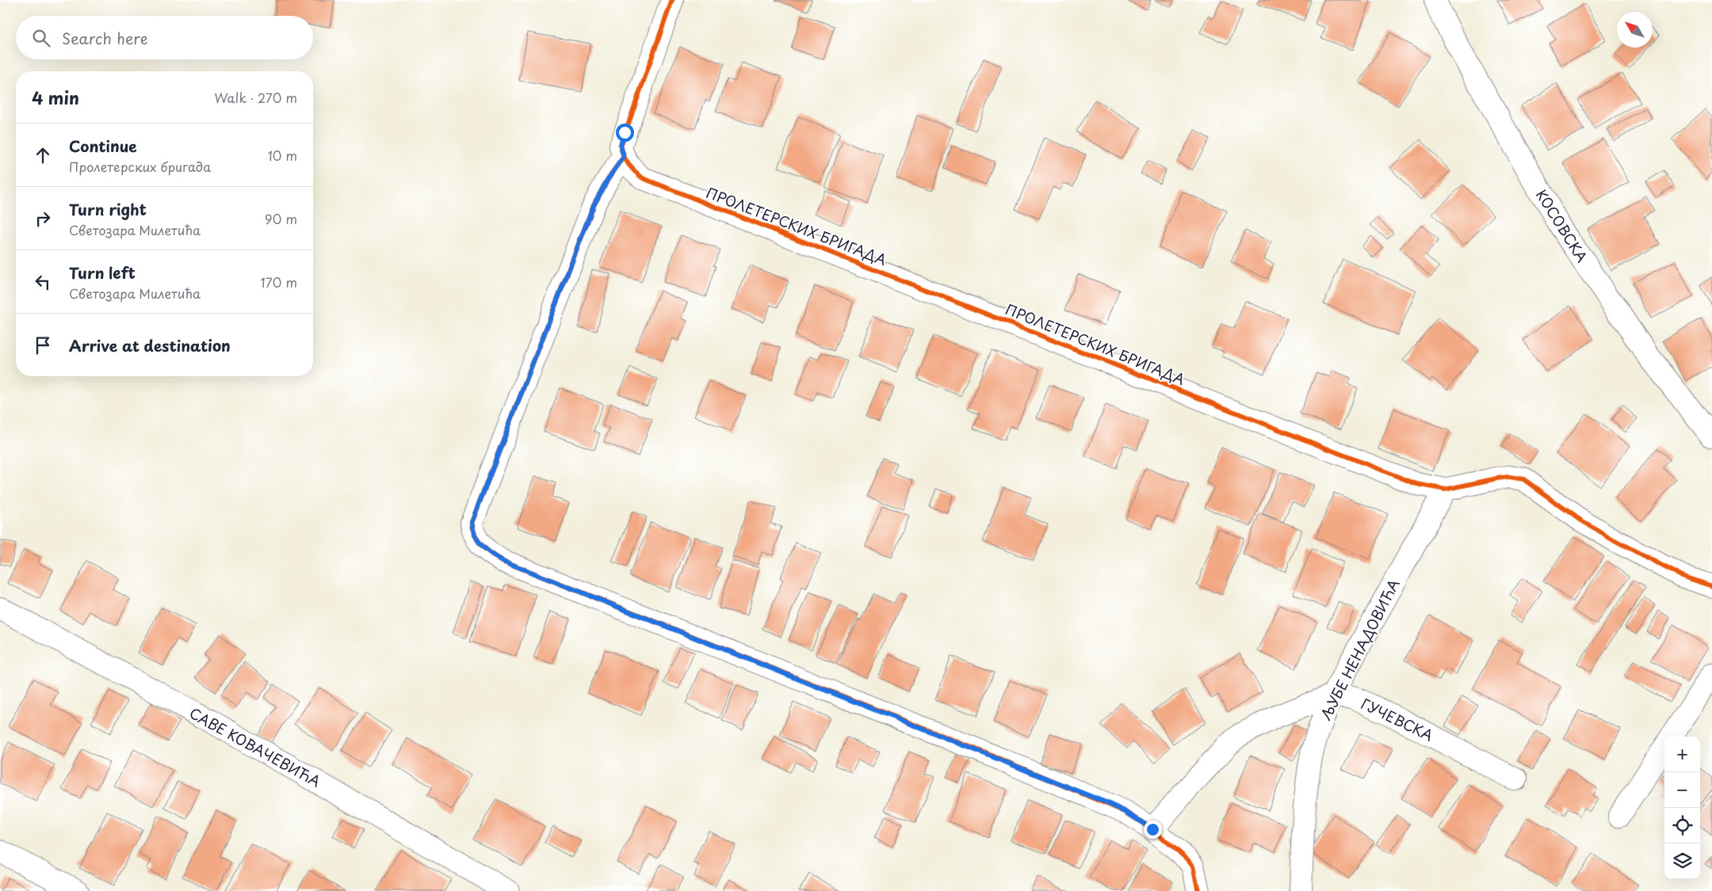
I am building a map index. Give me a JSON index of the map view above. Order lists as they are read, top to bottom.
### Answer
{
  "streets": {
    "street": [
      "ПРОЛЕТЕРСКИХ БРИГАДА",
      "КОСОВСКА",
      "ЉУБЕ НЕНАДОВИЋА",
      "ГУЧЕВСКА",
      "САВЕ КОВАЧЕВИЋА"
    ]
  },
  "crossings": [
    ["ПРОЛЕТЕРСКИХ БРИГАДА", "ЉУБЕ НЕНАДОВИЋА"],
    ["ЉУБЕ НЕНАДОВИЋА", "ГУЧЕВСКА"]
  ],
  "north": "top left",
  "page": {
    "search": "Search here",
    "heading": ["4 min", "Walk · 270 m"],
    "list": [
      ["Continue", "Пролетерских бригада", "10 m"],
      ["Turn right", "Светозара Милетића", "90 m"],
      ["Turn left", "Светозара Милетића", "170 m"],
      "Arrive at destination"
    ],
    "map_buttons": ["+", "−"]
  }
}
